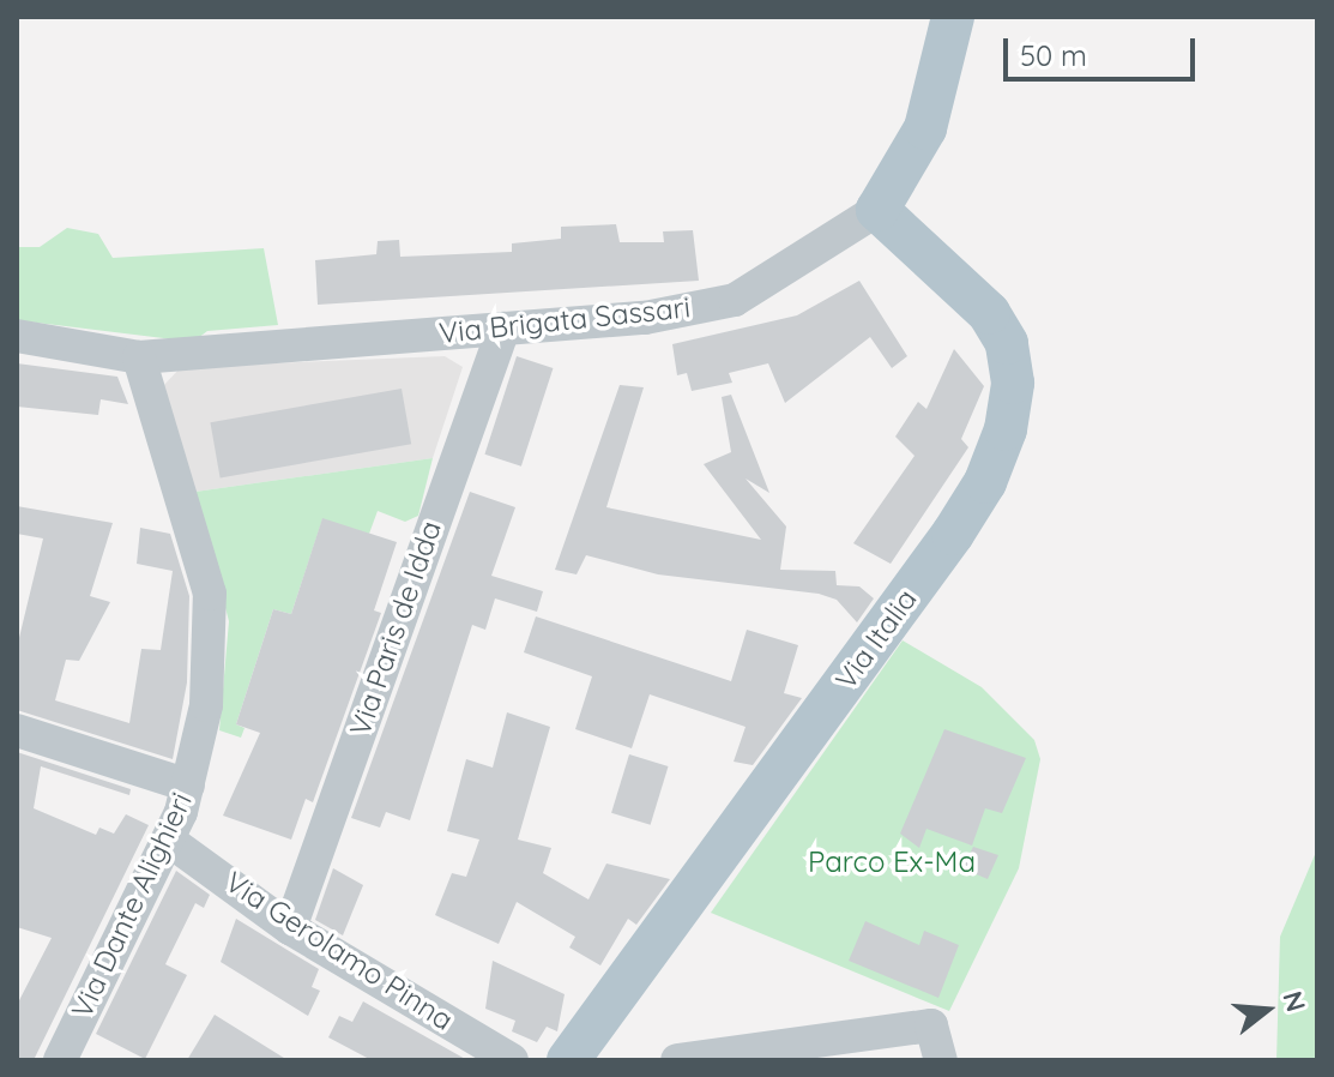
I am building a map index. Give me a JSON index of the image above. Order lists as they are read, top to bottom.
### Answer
{
  "streets": {
    "main road": ["Via Brigata Sassari", "Via Italia"],
    "street": ["Via Paris de Idda", "Via Dante Alighieri", "Via Gerolamo Pinna"]
  },
  "crossings": [
    ["Via Brigata Sassari", "Via Paris de Idda"],
    ["Via Brigata Sassari", "Via Italia"],
    ["Via Brigata Sassari", "Via Dante Alighieri"],
    ["Via Paris de Idda", "Via Gerolamo Pinna"],
    ["Via Dante Alighieri", "Via Gerolamo Pinna"]
  ],
  "parks": ["Parco Ex-Ma"],
  "scale_bar": "50 m",
  "north": "right"
}
